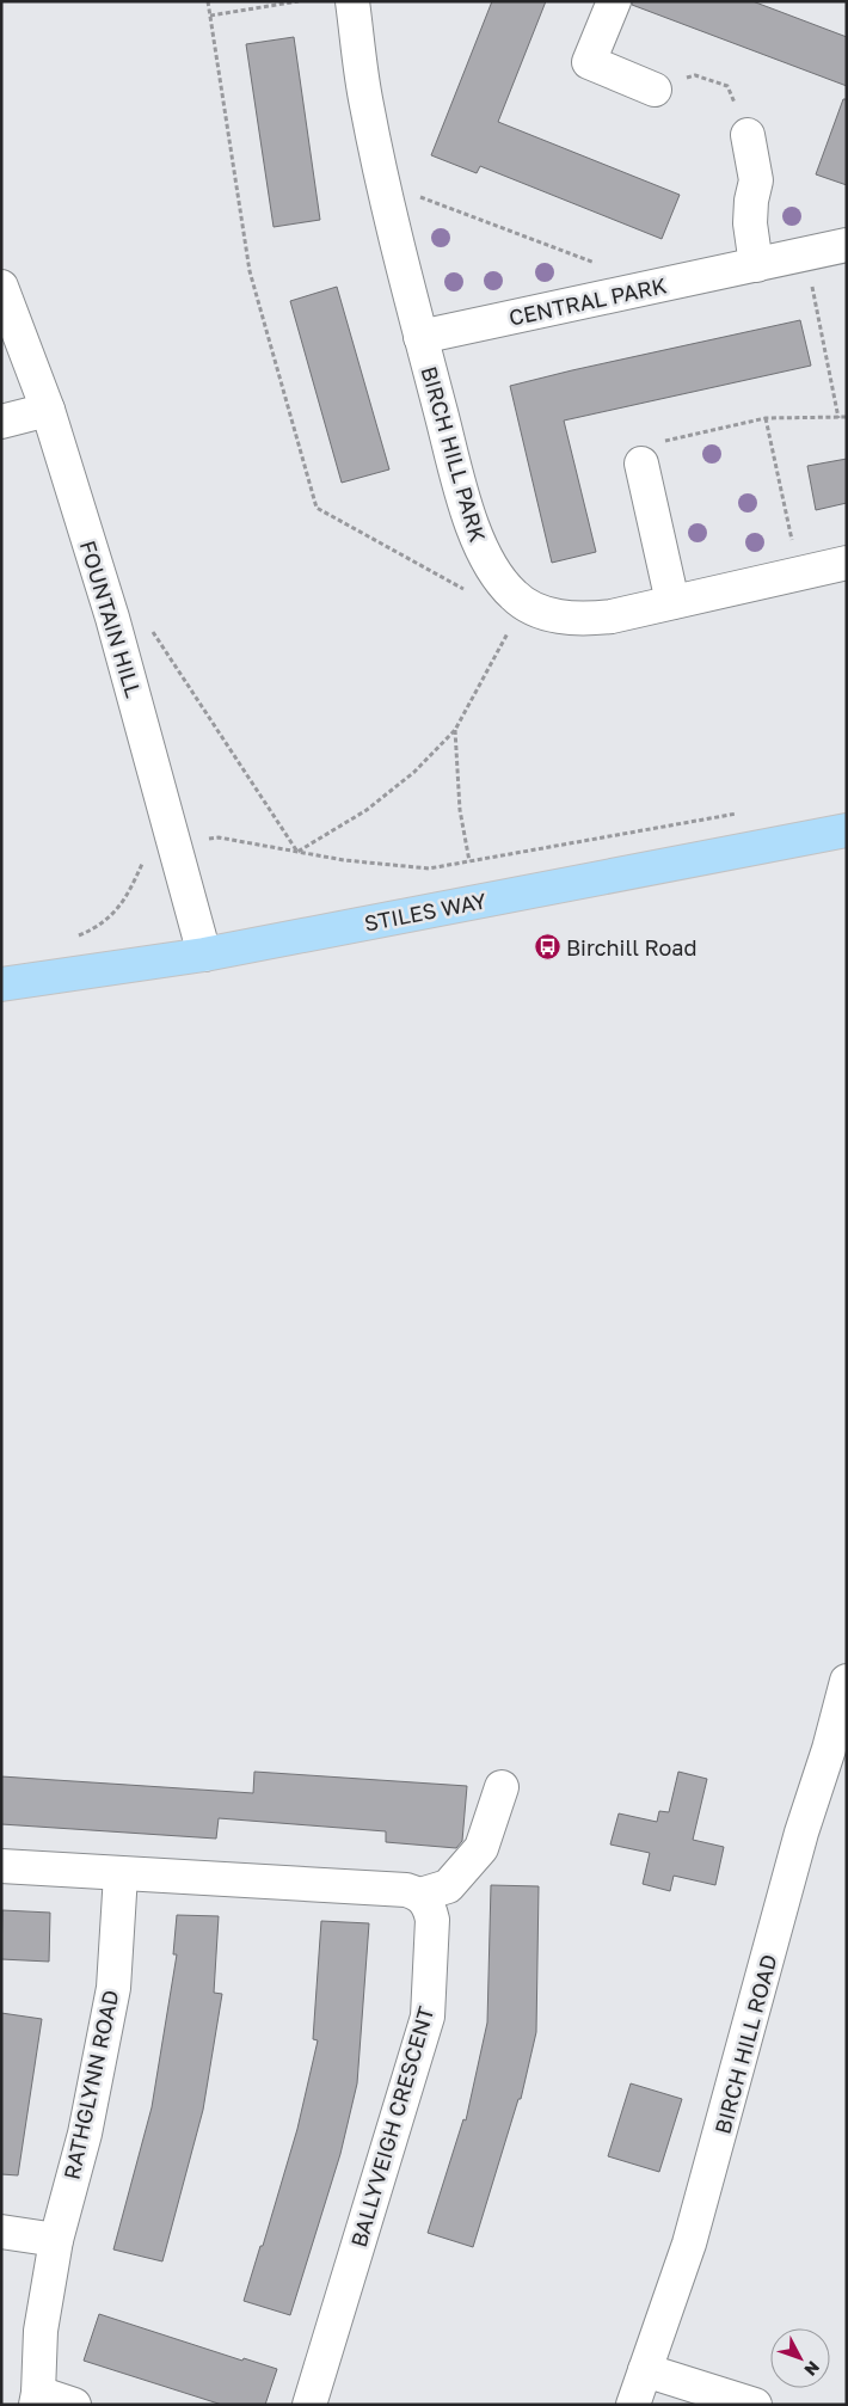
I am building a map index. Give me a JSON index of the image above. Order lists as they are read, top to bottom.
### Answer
{
  "streets": {
    "main road": ["STILES WAY"],
    "street": [
      "CENTRAL PARK",
      "BIRCH HILL PARK",
      "FOUNTAIN HILL",
      "BIRCH HILL ROAD",
      "RATHGLYNN ROAD",
      "BALLYVEIGH CRESCENT"
    ]
  },
  "crossings": [
    ["CENTRAL PARK", "BIRCH HILL PARK"],
    ["FOUNTAIN HILL", "STILES WAY"]
  ],
  "places": {
    "bus stop": ["Birchill Road"]
  },
  "north": "bottom right"
}
